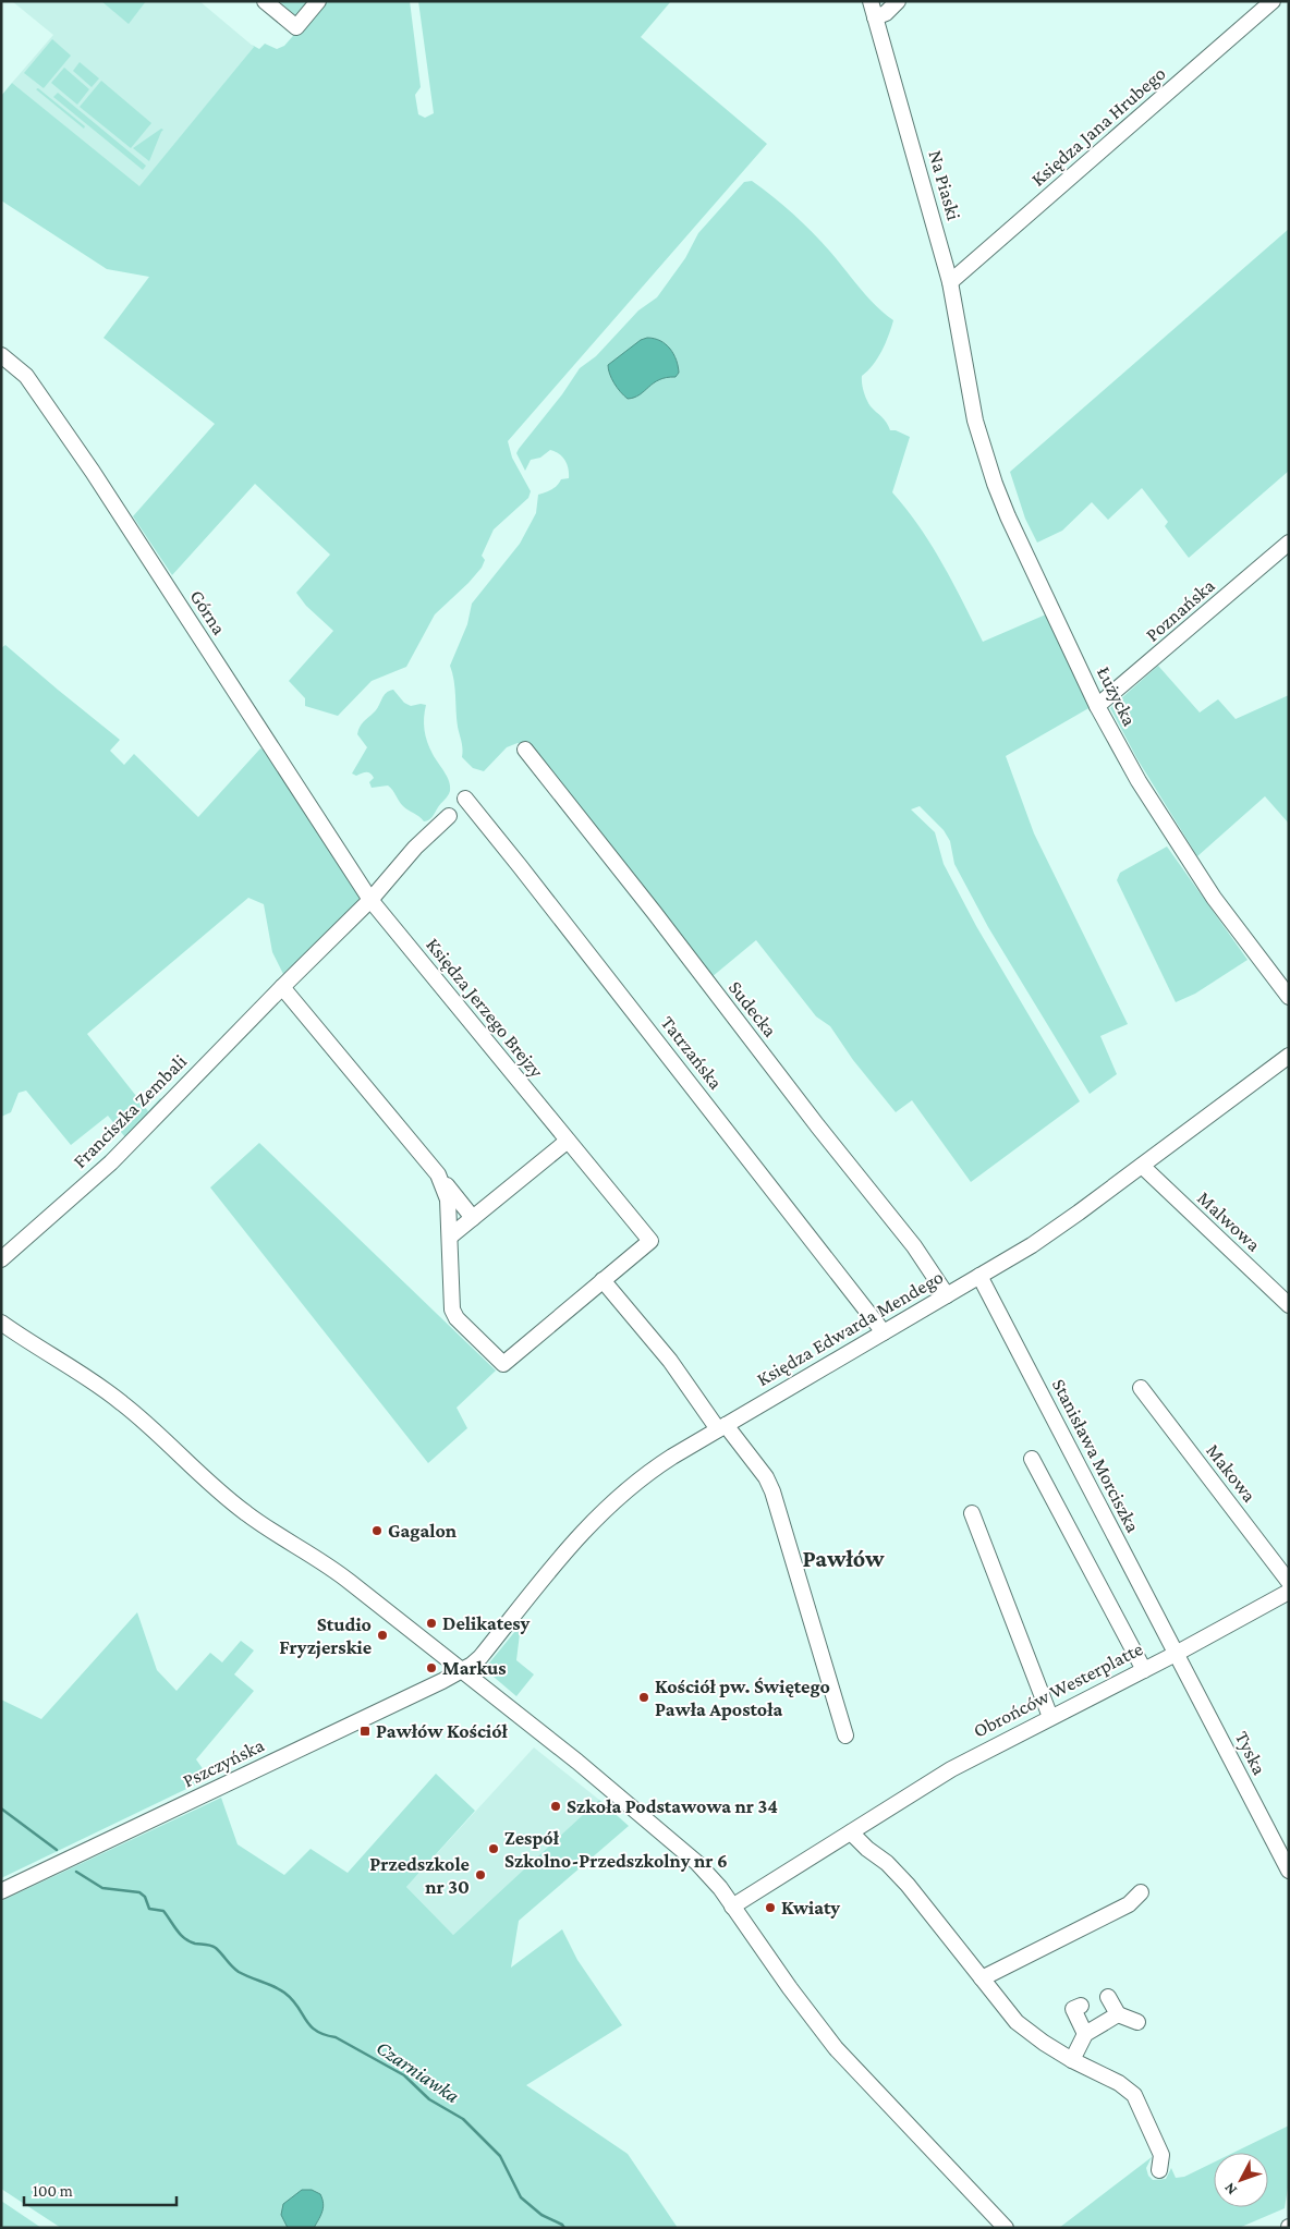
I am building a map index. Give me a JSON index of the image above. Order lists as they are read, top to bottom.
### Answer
{
  "streets": {
    "street": [
      "Księdza Jana Hrubego",
      "Na Piaski",
      "Poznańska",
      "Górna",
      "Łużycka",
      "Księdza Jerzego Brejzy",
      "Sudecka",
      "Tatrzańska",
      "Franciszka Zembali",
      "Malwowa",
      "Księdza Edwarda Mendego",
      "Stanisława Morciszka",
      "Makowa",
      "Obrońców Westerplatte",
      "Tyska",
      "Pszczyńska"
    ]
  },
  "crossings": [
    ["Księdza Jana Hrubego", "Na Piaski"],
    ["Na Piaski", "Łużycka"],
    ["Poznańska", "Łużycka"],
    ["Górna", "Księdza Jerzego Brejzy"],
    ["Górna", "Franciszka Zembali"],
    ["Księdza Jerzego Brejzy", "Franciszka Zembali"],
    ["Sudecka", "Księdza Edwarda Mendego"],
    ["Tatrzańska", "Księdza Edwarda Mendego"],
    ["Malwowa", "Księdza Edwarda Mendego"],
    ["Księdza Edwarda Mendego", "Stanisława Morciszka"],
    ["Księdza Edwarda Mendego", "Pszczyńska"],
    ["Stanisława Morciszka", "Obrońców Westerplatte"],
    ["Stanisława Morciszka", "Tyska"],
    ["Obrońców Westerplatte", "Tyska"]
  ],
  "districts": ["Pawłów"],
  "water": ["Czarniawka"],
  "places": {
    "other": [
      "Gagalon",
      "Delikatesy",
      "Studio Fryzjerskie",
      "Markus",
      "Kościół pw. Świętego Pawła Apostoła",
      "Szkoła Podstawowa nr 34",
      "Zespół Szkolno-Przedszkolny nr 6",
      "Przedszkole nr 30",
      "Kwiaty"
    ],
    "transit": ["Pawłów Kościół"]
  },
  "scale_bar": "100 m",
  "north": "bottom left"
}
